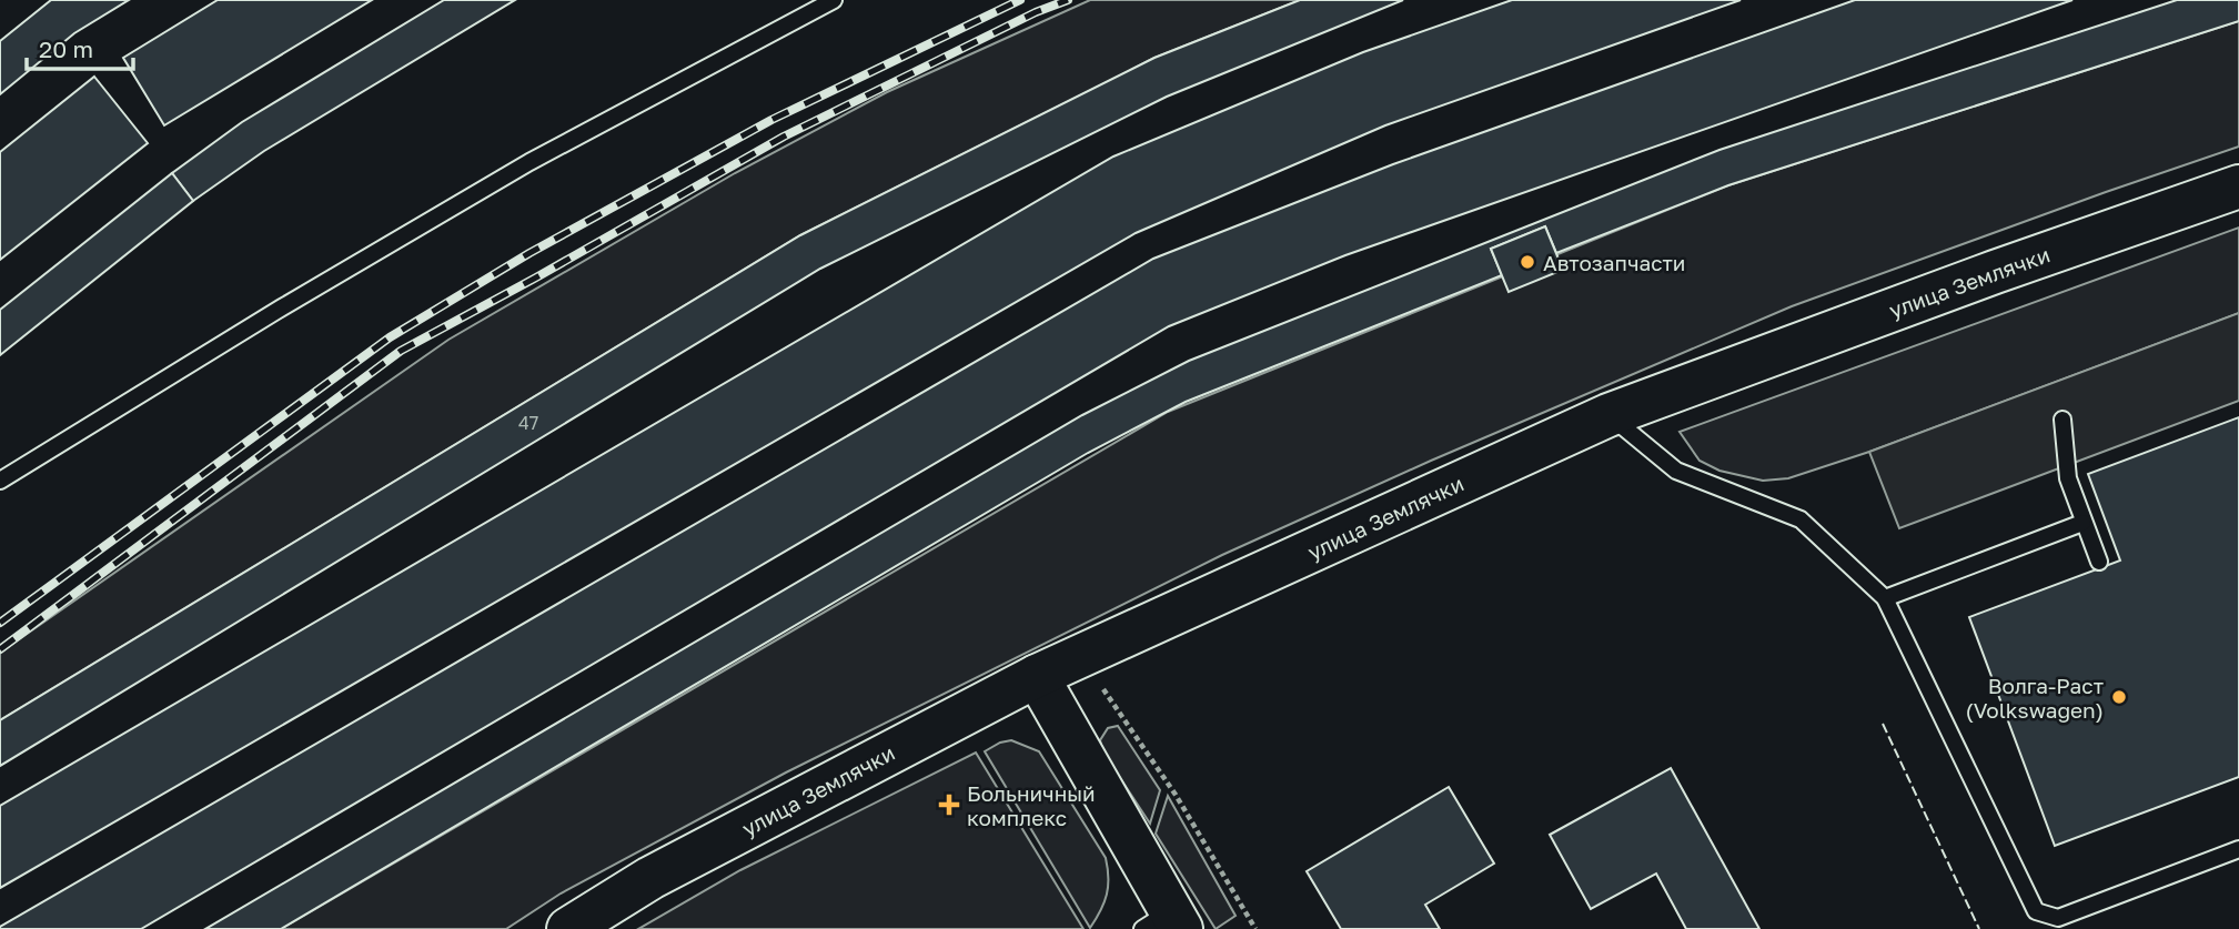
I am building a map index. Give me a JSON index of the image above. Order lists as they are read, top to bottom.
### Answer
{
  "streets": {
    "main road": ["улица Землячки"]
  },
  "places": {
    "other": ["Автозапчасти", "Волга-Раст (Volkswagen)"],
    "health": ["Больничный комплекс"]
  },
  "house_numbers": ["47"],
  "scale_bar": "20 m"
}
